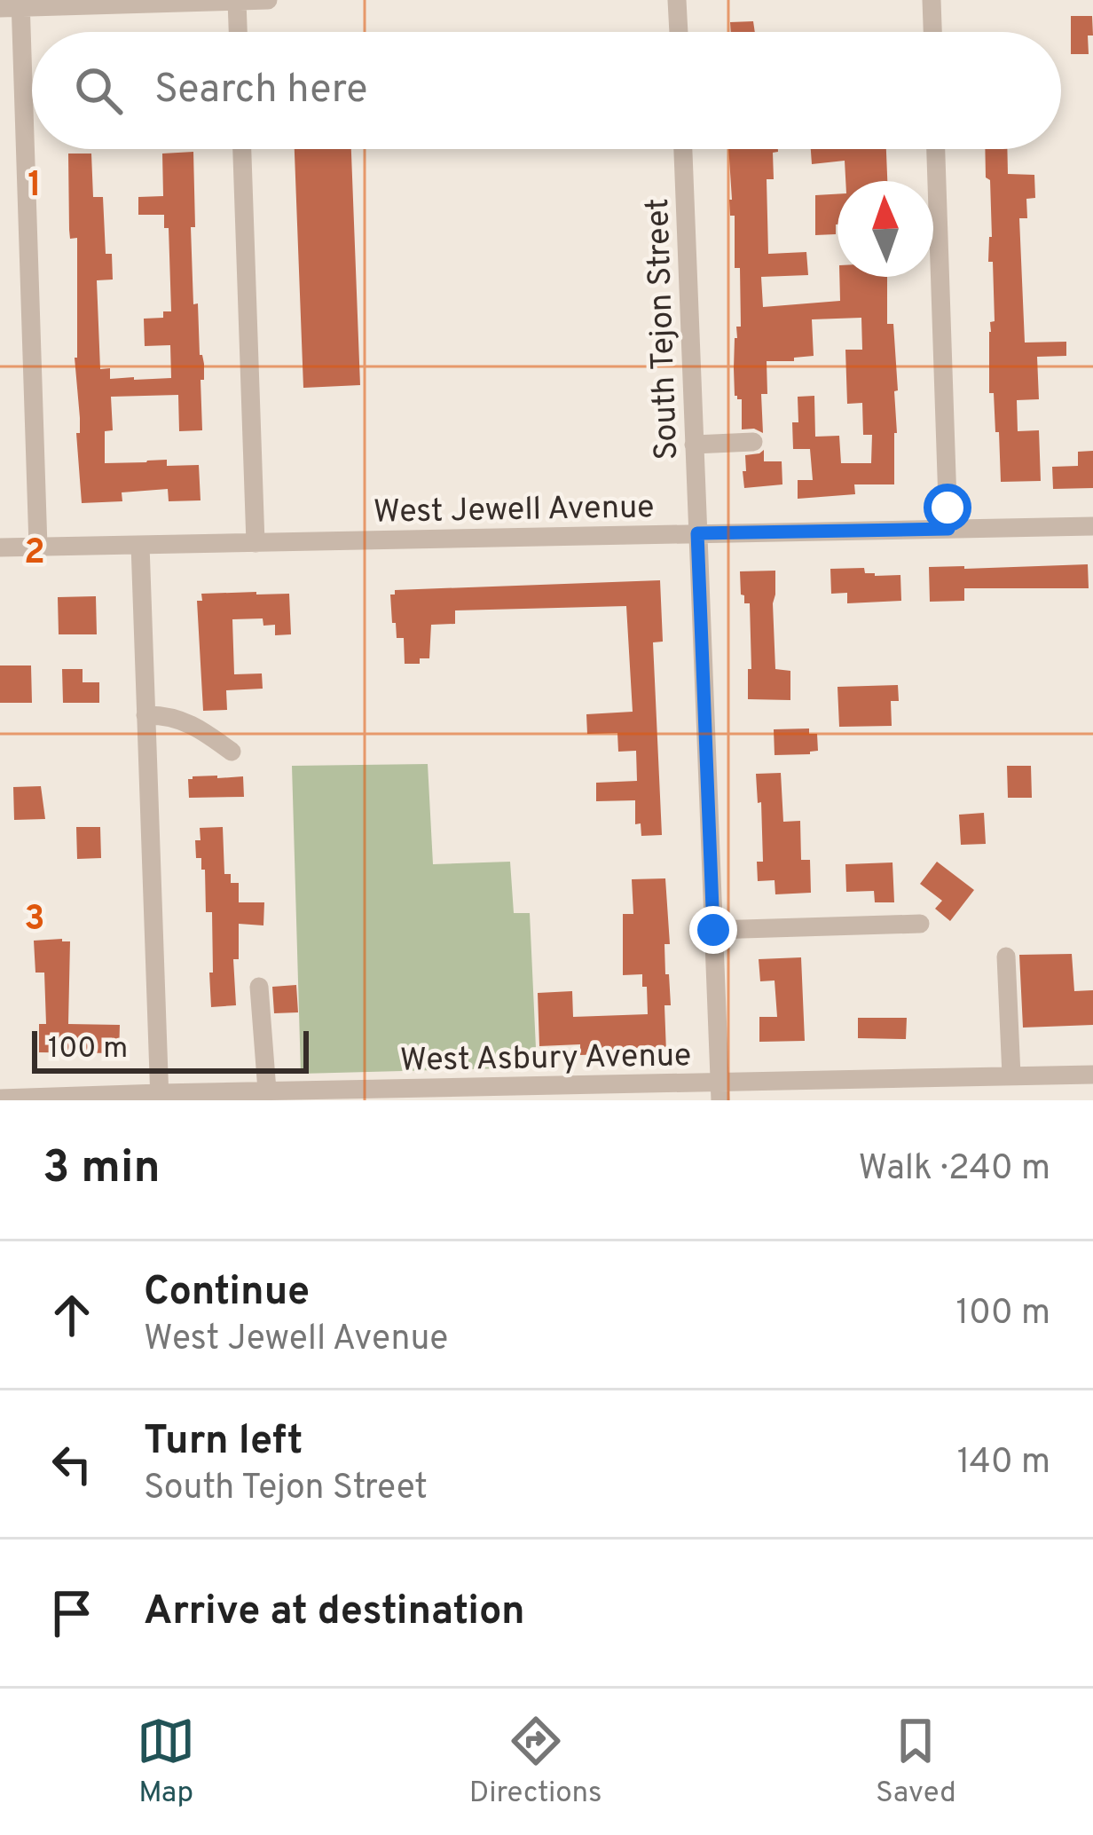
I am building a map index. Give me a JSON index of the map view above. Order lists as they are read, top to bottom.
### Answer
{
  "streets": {
    "street": ["South Tejon Street", "West Jewell Avenue", "West Asbury Avenue"]
  },
  "crossings": [
    ["South Tejon Street", "West Jewell Avenue"],
    ["South Tejon Street", "West Asbury Avenue"]
  ],
  "scale_bar": "100 m",
  "north": "top",
  "page": {
    "search": "Search here",
    "scale": "100 m",
    "heading": ["3 min", "Walk · 240 m"],
    "list": [
      ["Continue", "West Jewell Avenue", "100 m"],
      ["Turn left", "South Tejon Street", "140 m"],
      "Arrive at destination"
    ],
    "nav": ["Map", "Directions", "Saved"]
  },
  "grid": {
    "rows": ["1", "2", "3"]
  }
}
